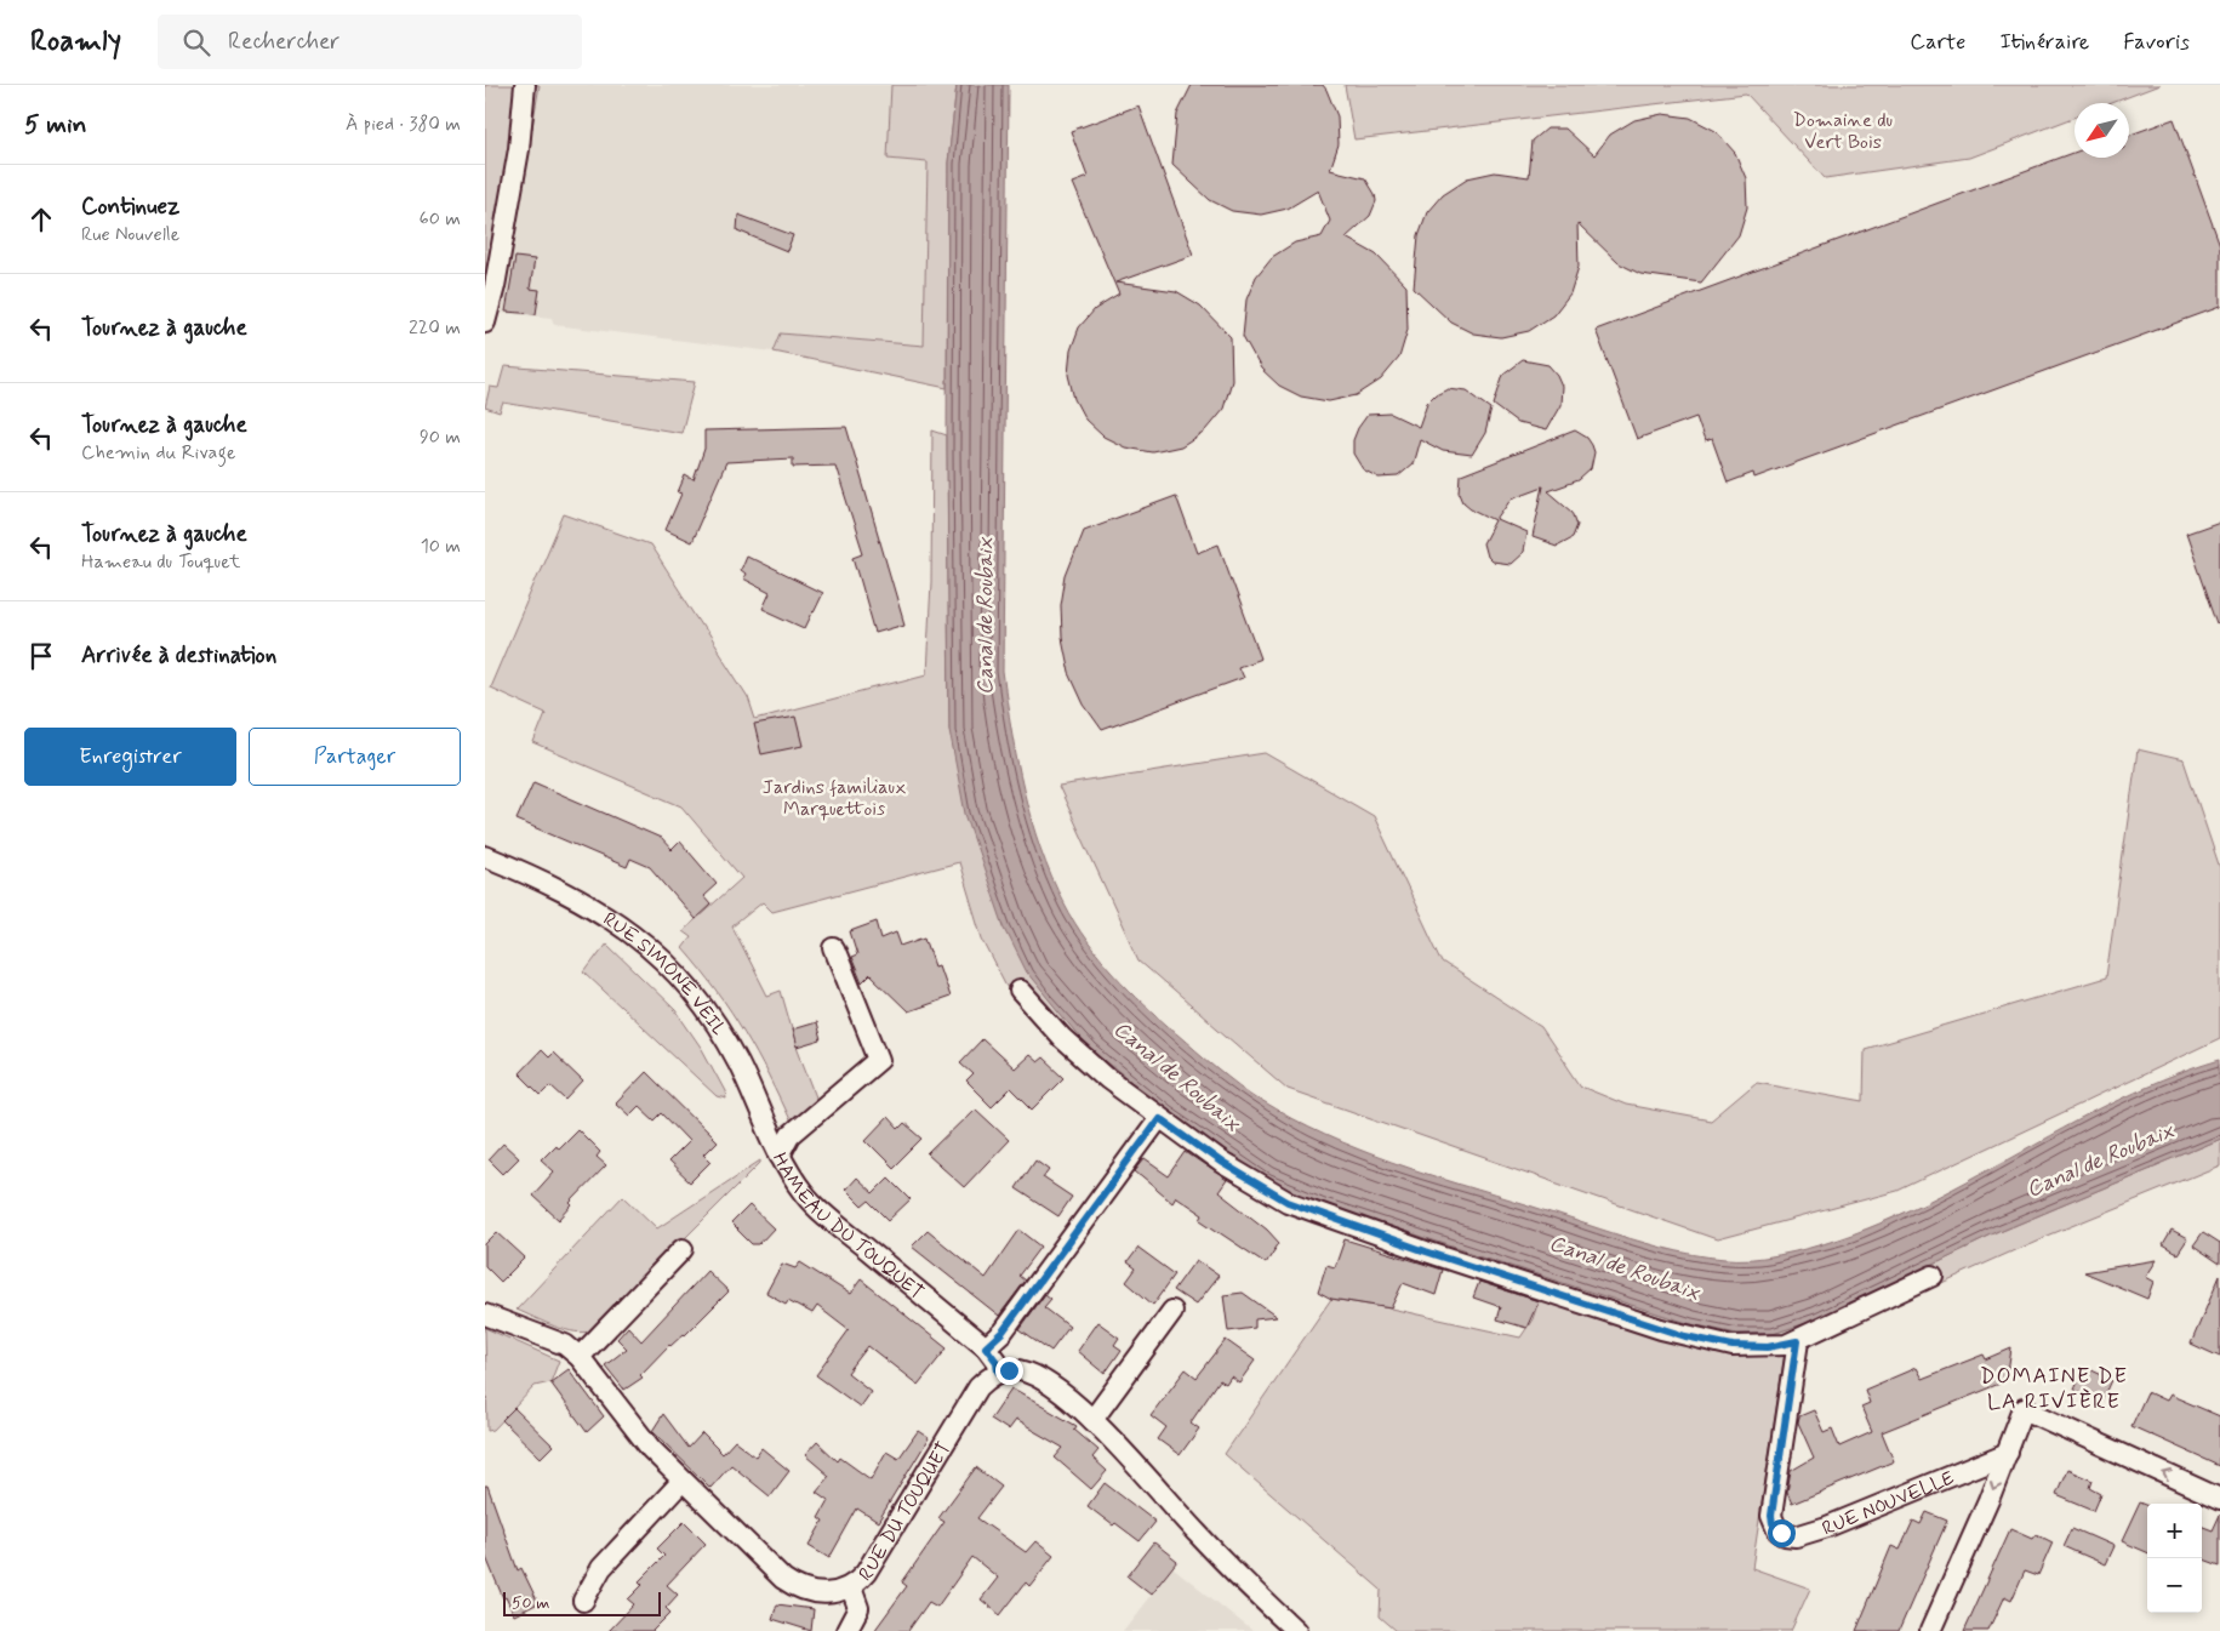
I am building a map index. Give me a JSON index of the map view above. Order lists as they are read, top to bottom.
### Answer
{
  "streets": {
    "street": [
      "RUE SIMONE VEIL",
      "HAMEAU DU TOUQUET",
      "RUE NOUVELLE",
      "RUE DU TOUQUET"
    ]
  },
  "crossings": [
    ["RUE SIMONE VEIL", "HAMEAU DU TOUQUET"],
    ["HAMEAU DU TOUQUET", "RUE DU TOUQUET"]
  ],
  "districts": ["DOMAINE DE LA RIVIÈRE"],
  "water": ["Canal de Roubaix"],
  "parks": ["Domaine du Vert Bois", "Jardins familiaux Marquettois"],
  "scale_bar": "50 m",
  "north": "bottom left",
  "page": {
    "header": "Roamly",
    "search": "Rechercher",
    "nav": ["Carte", "Itinéraire", "Favoris"],
    "heading": ["5 min", "À pied · 380 m"],
    "list": [
      ["Continuez", "Rue Nouvelle", "60 m"],
      ["Tournez à gauche", "220 m"],
      ["Tournez à gauche", "Chemin du Rivage", "90 m"],
      ["Tournez à gauche", "Hameau du Touquet", "10 m"],
      "Arrivée à destination"
    ],
    "buttons": ["Enregistrer", "Partager"],
    "map_buttons": ["+", "−"],
    "scale": "50 m"
  }
}
